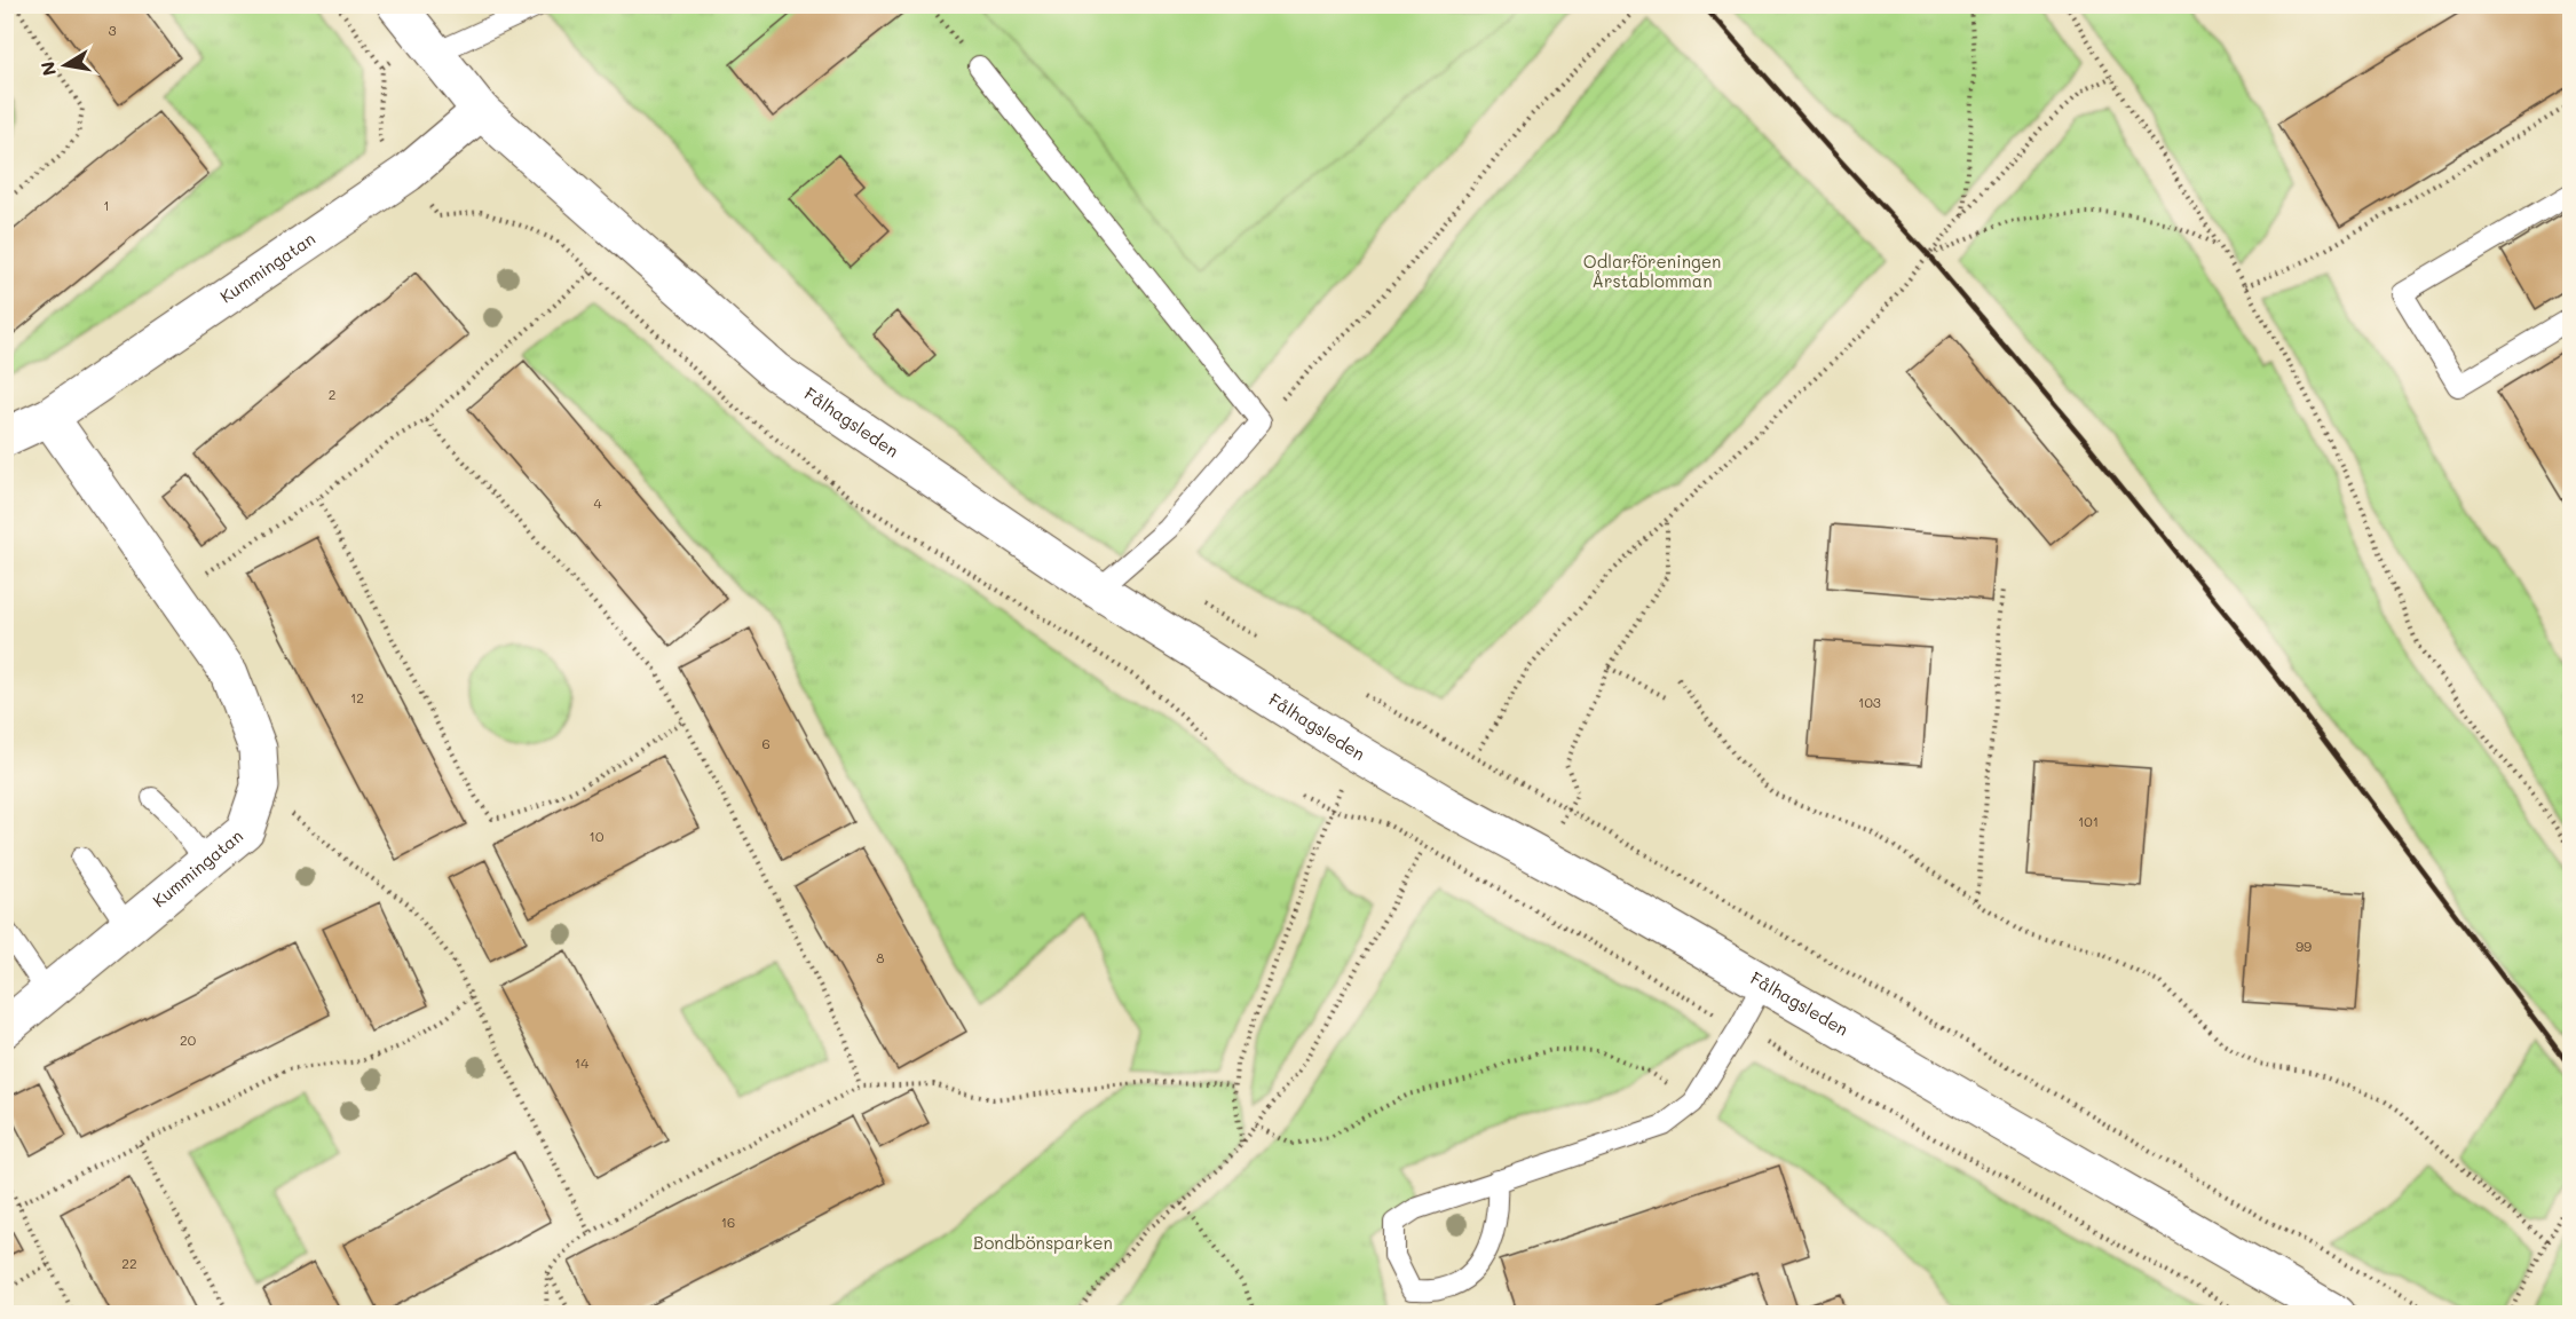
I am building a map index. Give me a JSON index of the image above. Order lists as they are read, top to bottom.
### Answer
{
  "streets": {
    "street": ["Kummingatan", "Fålhagsleden"]
  },
  "crossings": [
    ["Kummingatan", "Fålhagsleden"]
  ],
  "parks": ["Odlarföreningen Årstablomman", "Bondbönsparken"],
  "house_numbers": [
    "3",
    "1",
    "2",
    "4",
    "12",
    "103",
    "6",
    "101",
    "10",
    "99",
    "8",
    "20",
    "14",
    "16",
    "22"
  ],
  "north": "left"
}
